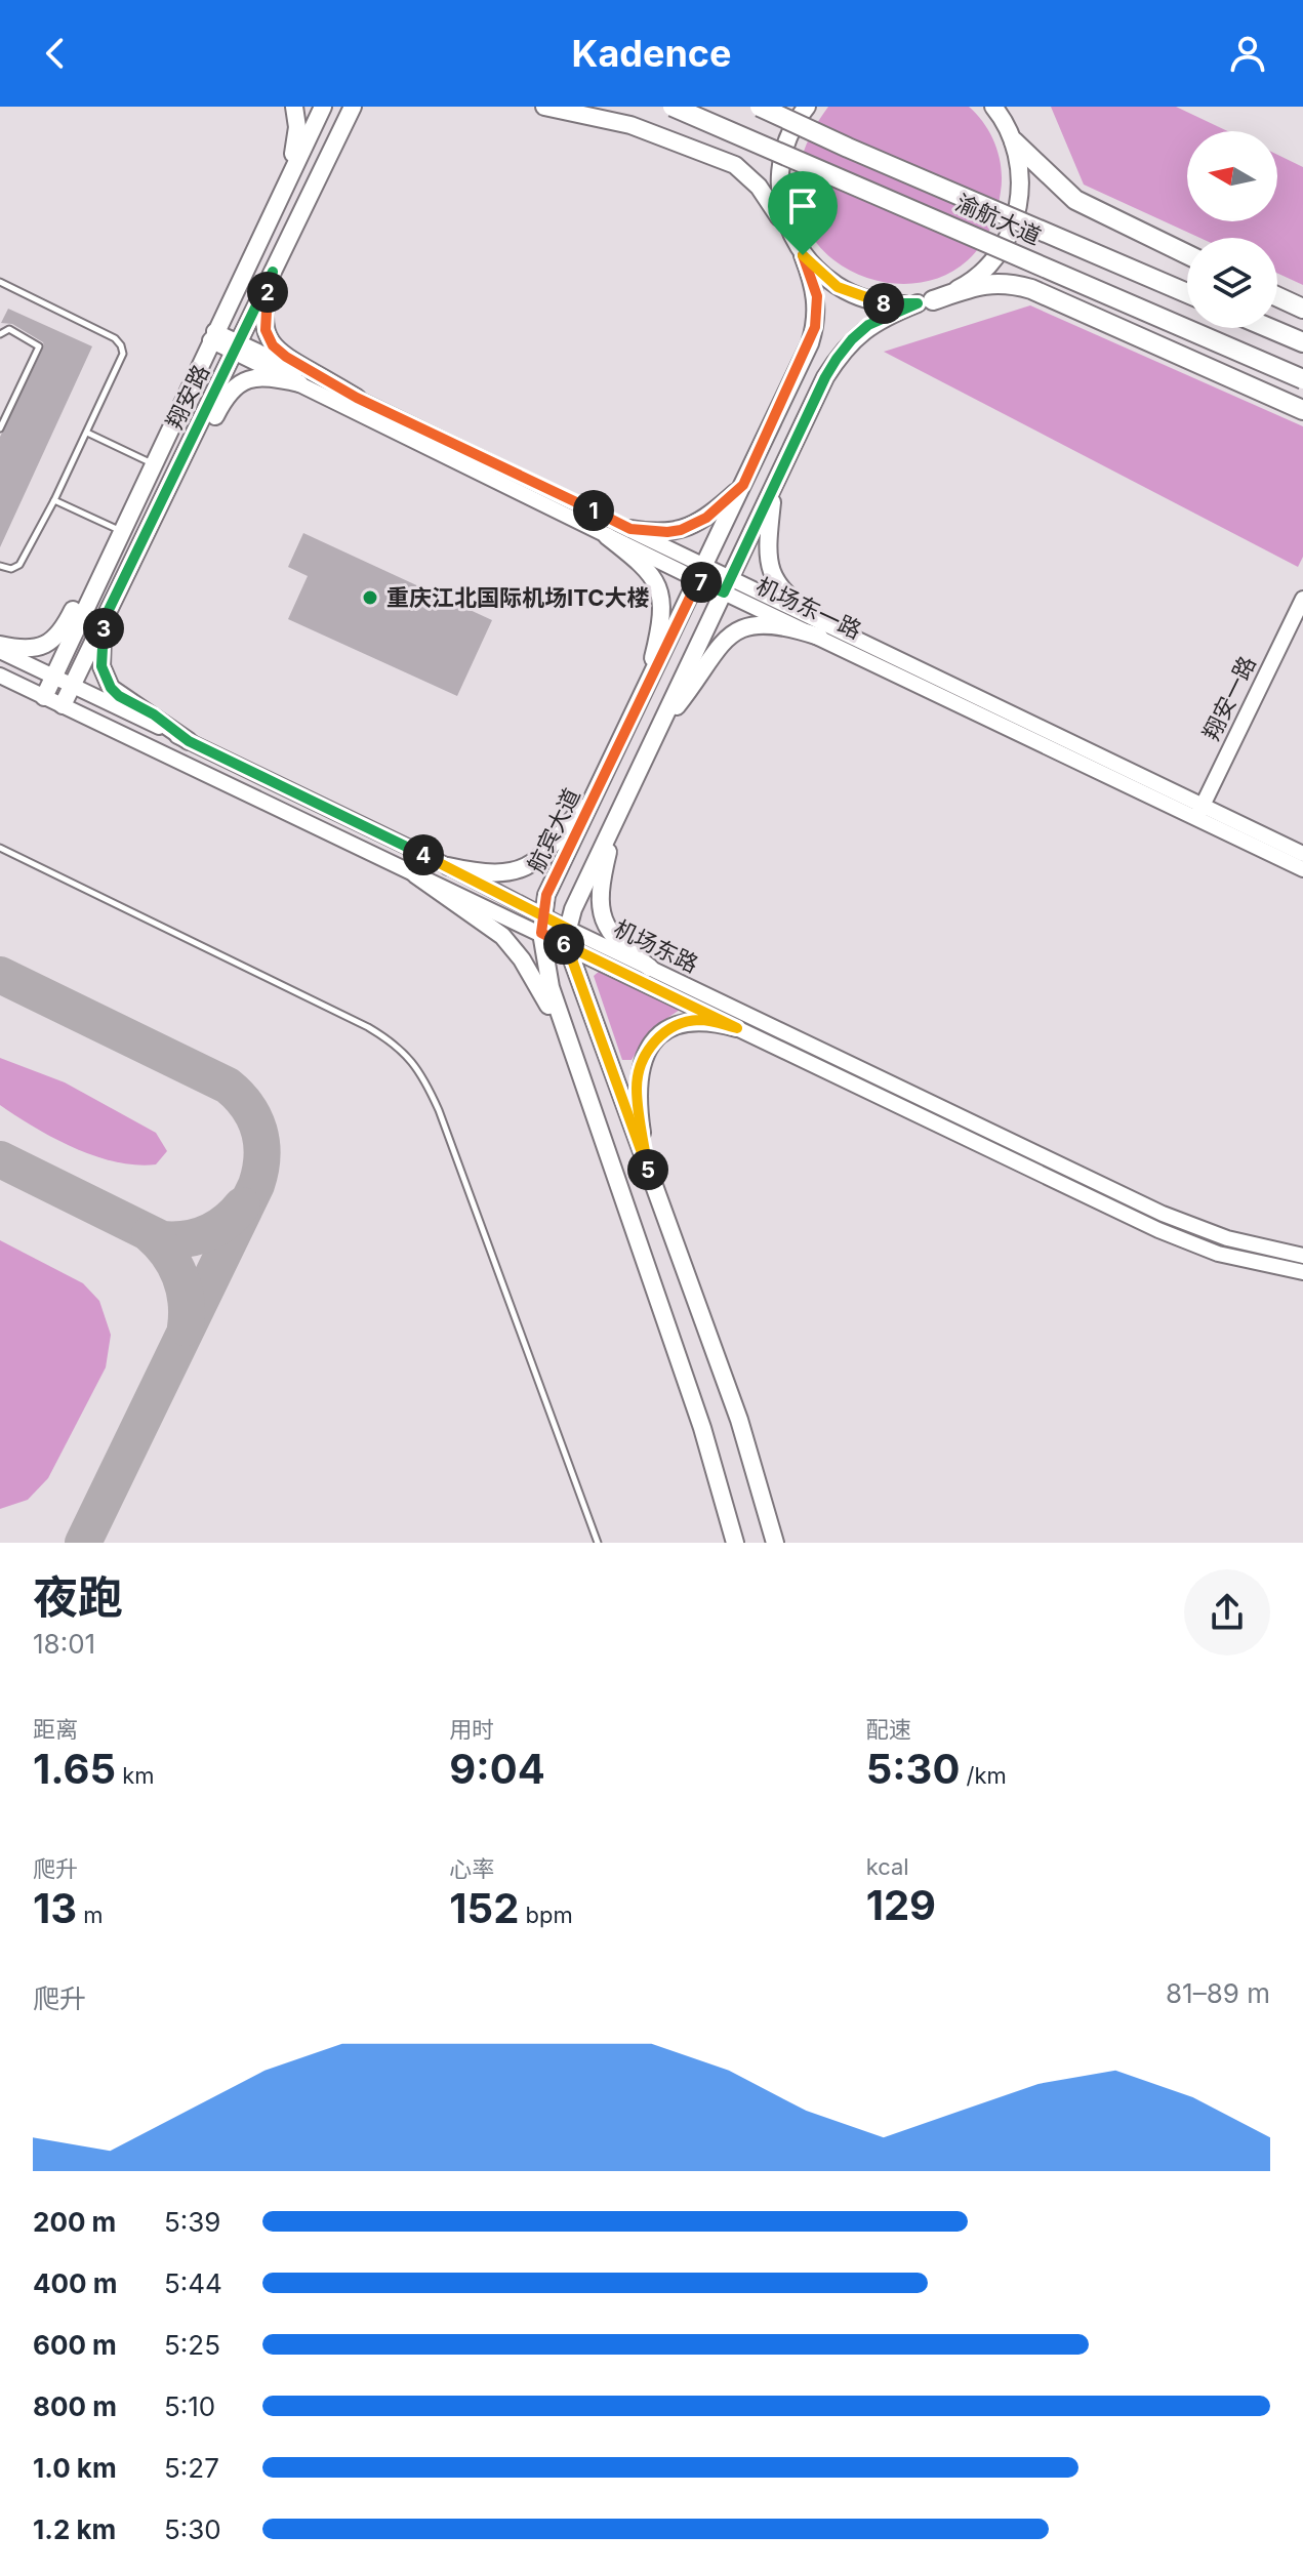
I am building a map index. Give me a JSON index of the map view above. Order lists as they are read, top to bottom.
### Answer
{
  "streets": {
    "highway": ["渝航大道"],
    "main road": ["翔安路", "航宾大道"],
    "street": ["机场东一路", "翔安一路", "机场东路"]
  },
  "crossings": [
    ["翔安路", "机场东一路"],
    ["翔安路", "机场东路"],
    ["机场东一路", "翔安一路"],
    ["机场东一路", "航宾大道"],
    ["航宾大道", "机场东路"]
  ],
  "places": ["重庆江北国际机场ITC大楼"],
  "north": "left",
  "page": {
    "header": "Kadence",
    "pins": [
      "2",
      "8",
      "1",
      "7",
      "3",
      "4",
      "6",
      "5"
    ],
    "heading": ["夜跑", "18:01"],
    "stats": [
      ["距离", "1.65 km"],
      ["用时", "9:04"],
      ["配速", "5:30 /km"],
      ["爬升", "13 m"],
      ["心率", "152 bpm"],
      ["kcal", "129"]
    ],
    "chart": ["爬升", "81–89 m"],
    "list": [
      {
        "name": "200 m",
        "note": "5:39"
      },
      {
        "name": "400 m",
        "note": "5:44"
      },
      {
        "name": "600 m",
        "note": "5:25"
      },
      {
        "name": "800 m",
        "note": "5:10"
      },
      {
        "name": "1.0 km",
        "note": "5:27"
      },
      {
        "name": "1.2 km",
        "note": "5:30"
      }
    ]
  }
}
